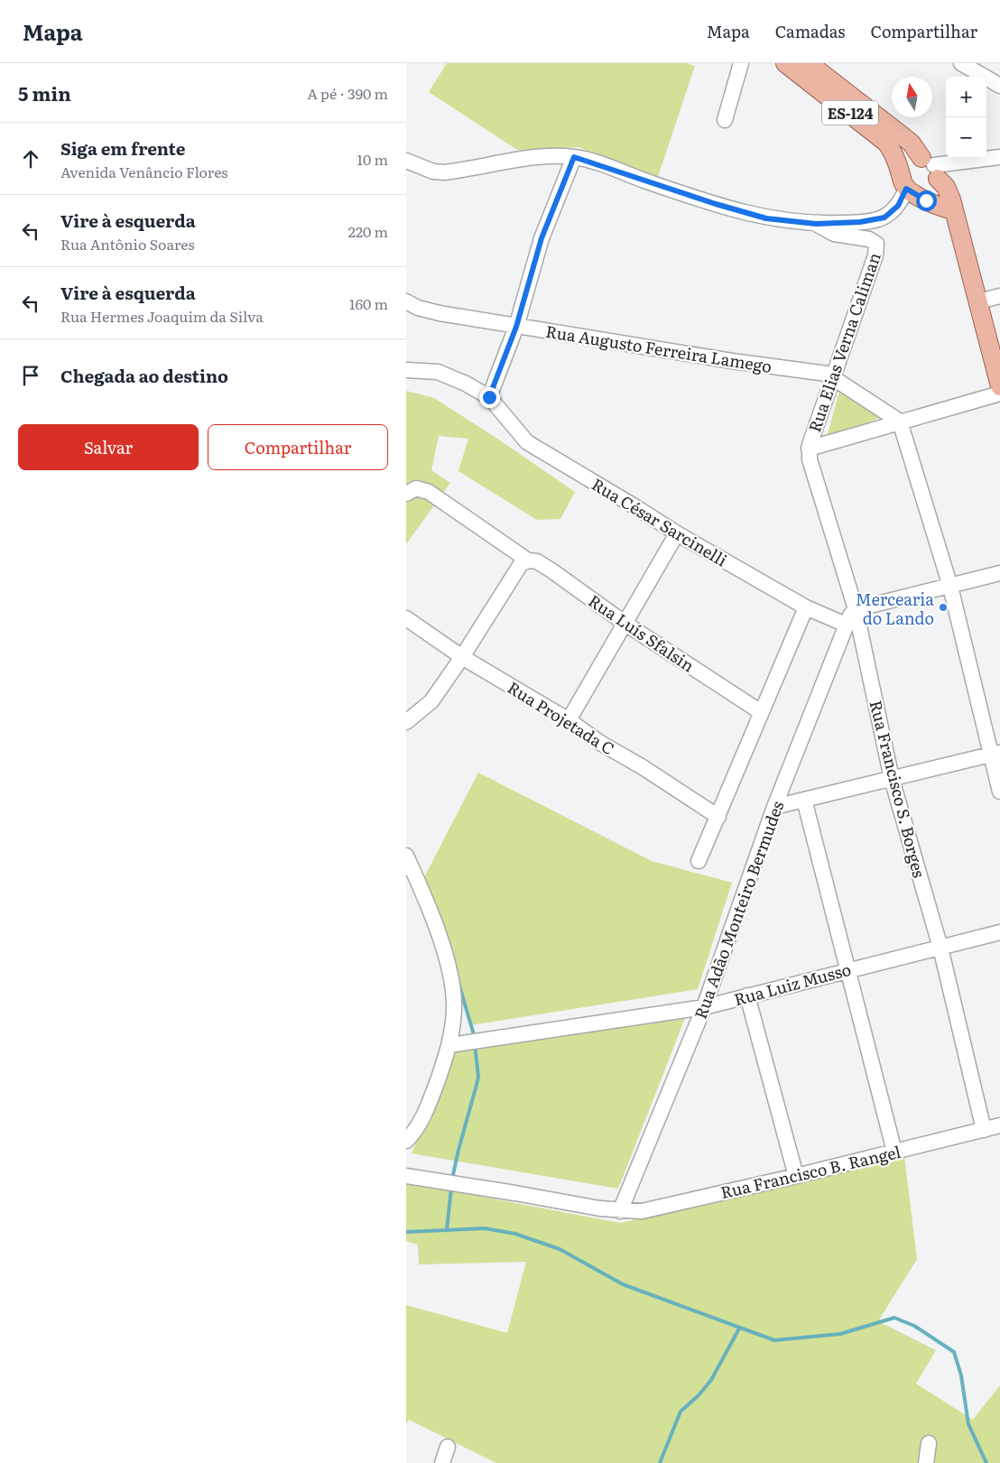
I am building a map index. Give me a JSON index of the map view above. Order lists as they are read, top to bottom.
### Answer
{
  "streets": {
    "main road": ["ES-124"],
    "street": [
      "Rua Elias Verna Caliman",
      "Rua Augusto Ferreira Lamego",
      "Rua César Sarcinelli",
      "Rua Luís Sfalsin",
      "Rua Projetada C",
      "Rua Francisco S. Borges",
      "Rua Adão Monteiro Bermudes",
      "Rua Luiz Musso",
      "Rua Francisco B. Rangel"
    ]
  },
  "crossings": [
    ["Rua Elias Verna Caliman", "Rua Augusto Ferreira Lamego"],
    ["Rua Elias Verna Caliman", "Rua Francisco S. Borges"],
    ["Rua César Sarcinelli", "Rua Adão Monteiro Bermudes"],
    ["Rua Francisco S. Borges", "Rua Adão Monteiro Bermudes"],
    ["Rua Francisco S. Borges", "Rua Luiz Musso"],
    ["Rua Francisco S. Borges", "Rua Francisco B. Rangel"],
    ["Rua Adão Monteiro Bermudes", "Rua Luiz Musso"],
    ["Rua Adão Monteiro Bermudes", "Rua Francisco B. Rangel"]
  ],
  "places": ["Mercearia do Lando"],
  "north": "top",
  "page": {
    "header": "Mapa",
    "nav": ["Mapa", "Camadas", "Compartilhar"],
    "heading": ["5 min", "A pé · 390 m"],
    "map_buttons": ["+", "−"],
    "list": [
      ["Siga em frente", "Avenida Venâncio Flores", "10 m"],
      ["Vire à esquerda", "Rua Antônio Soares", "220 m"],
      ["Vire à esquerda", "Rua Hermes Joaquim da Silva", "160 m"],
      "Chegada ao destino"
    ],
    "buttons": ["Salvar", "Compartilhar"]
  }
}
